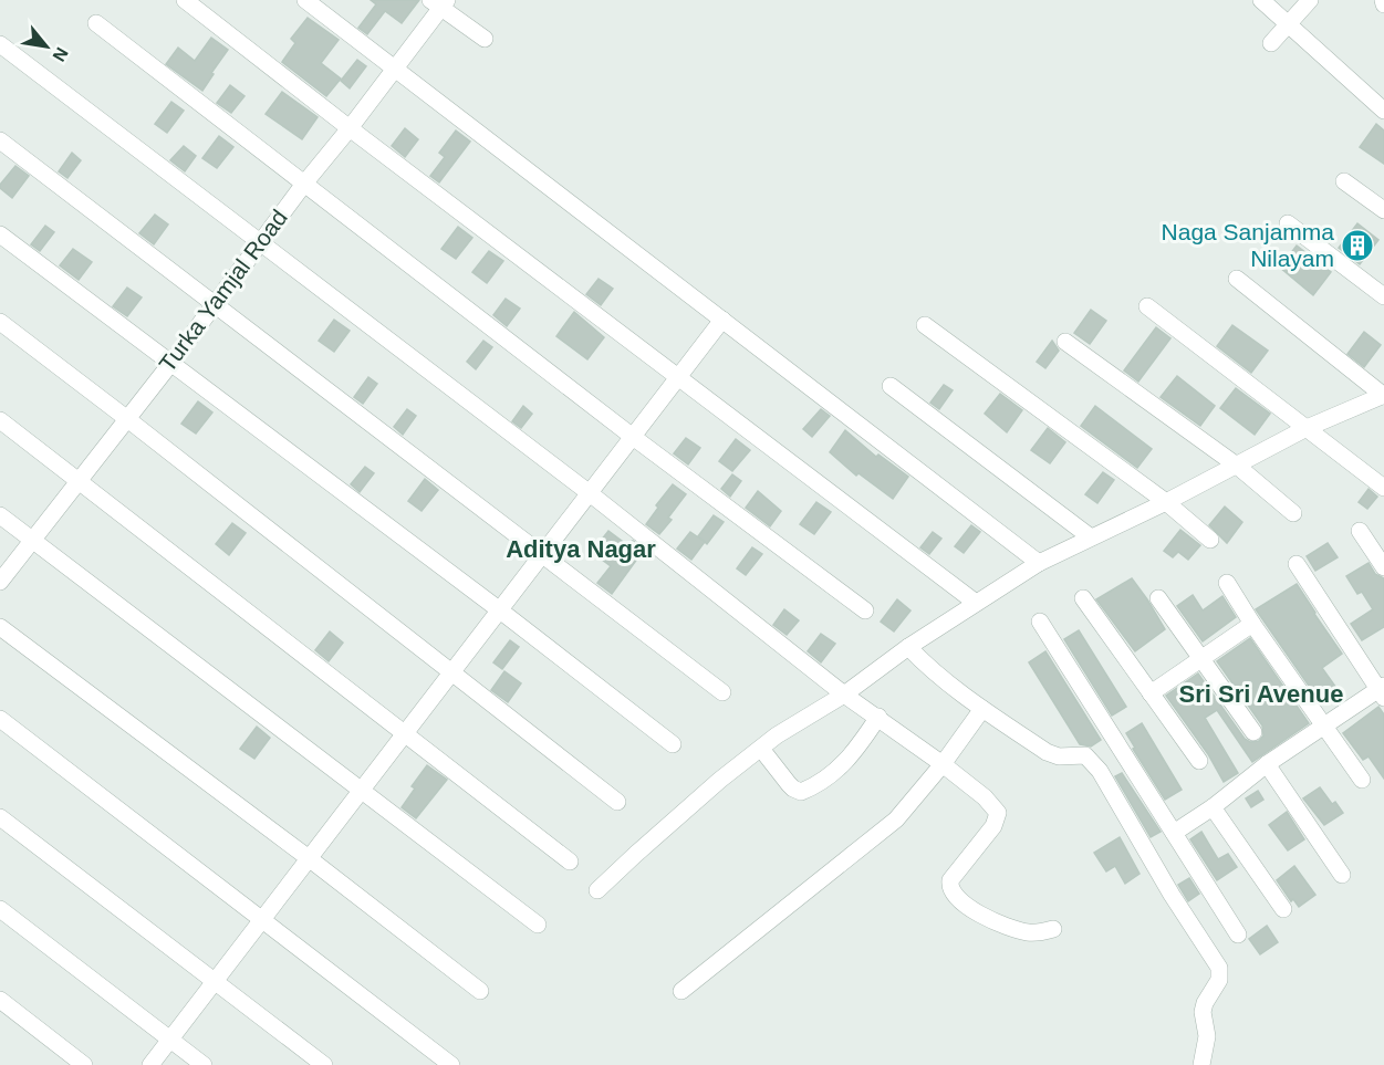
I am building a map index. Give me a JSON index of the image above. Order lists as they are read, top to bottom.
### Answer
{
  "streets": {
    "street": ["Turka Yamjal Road"]
  },
  "districts": ["Aditya Nagar", "Sri Sri Avenue"],
  "places": {
    "building": ["Naga Sanjamma Nilayam"]
  },
  "north": "bottom right"
}
